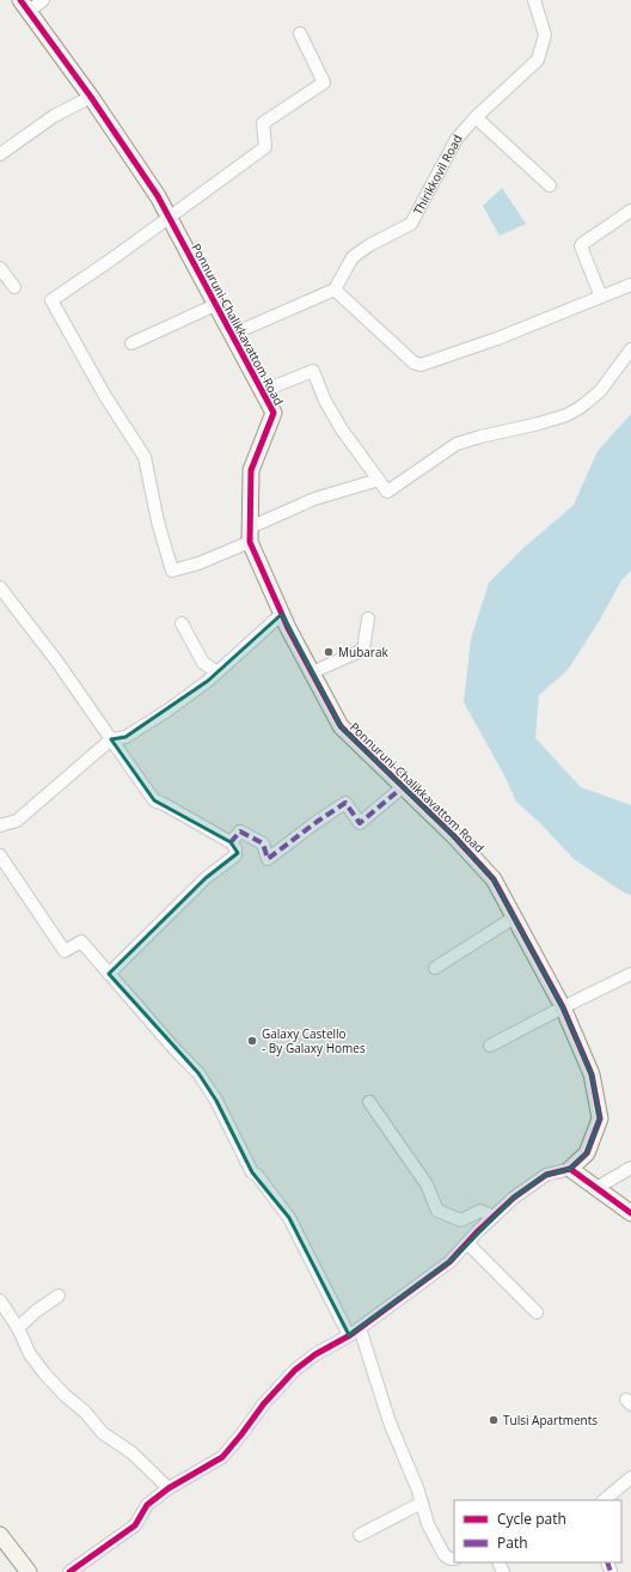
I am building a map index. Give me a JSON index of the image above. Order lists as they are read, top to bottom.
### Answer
{
  "streets": {
    "street": ["Thirikkovil Road", "Ponnuruni-Chalikkavattom Road"]
  },
  "places": ["Mubarak", "Galaxy Castello - By Galaxy Homes", "Tulsi Apartments"],
  "legend": ["Cycle path", "Path"]
}
